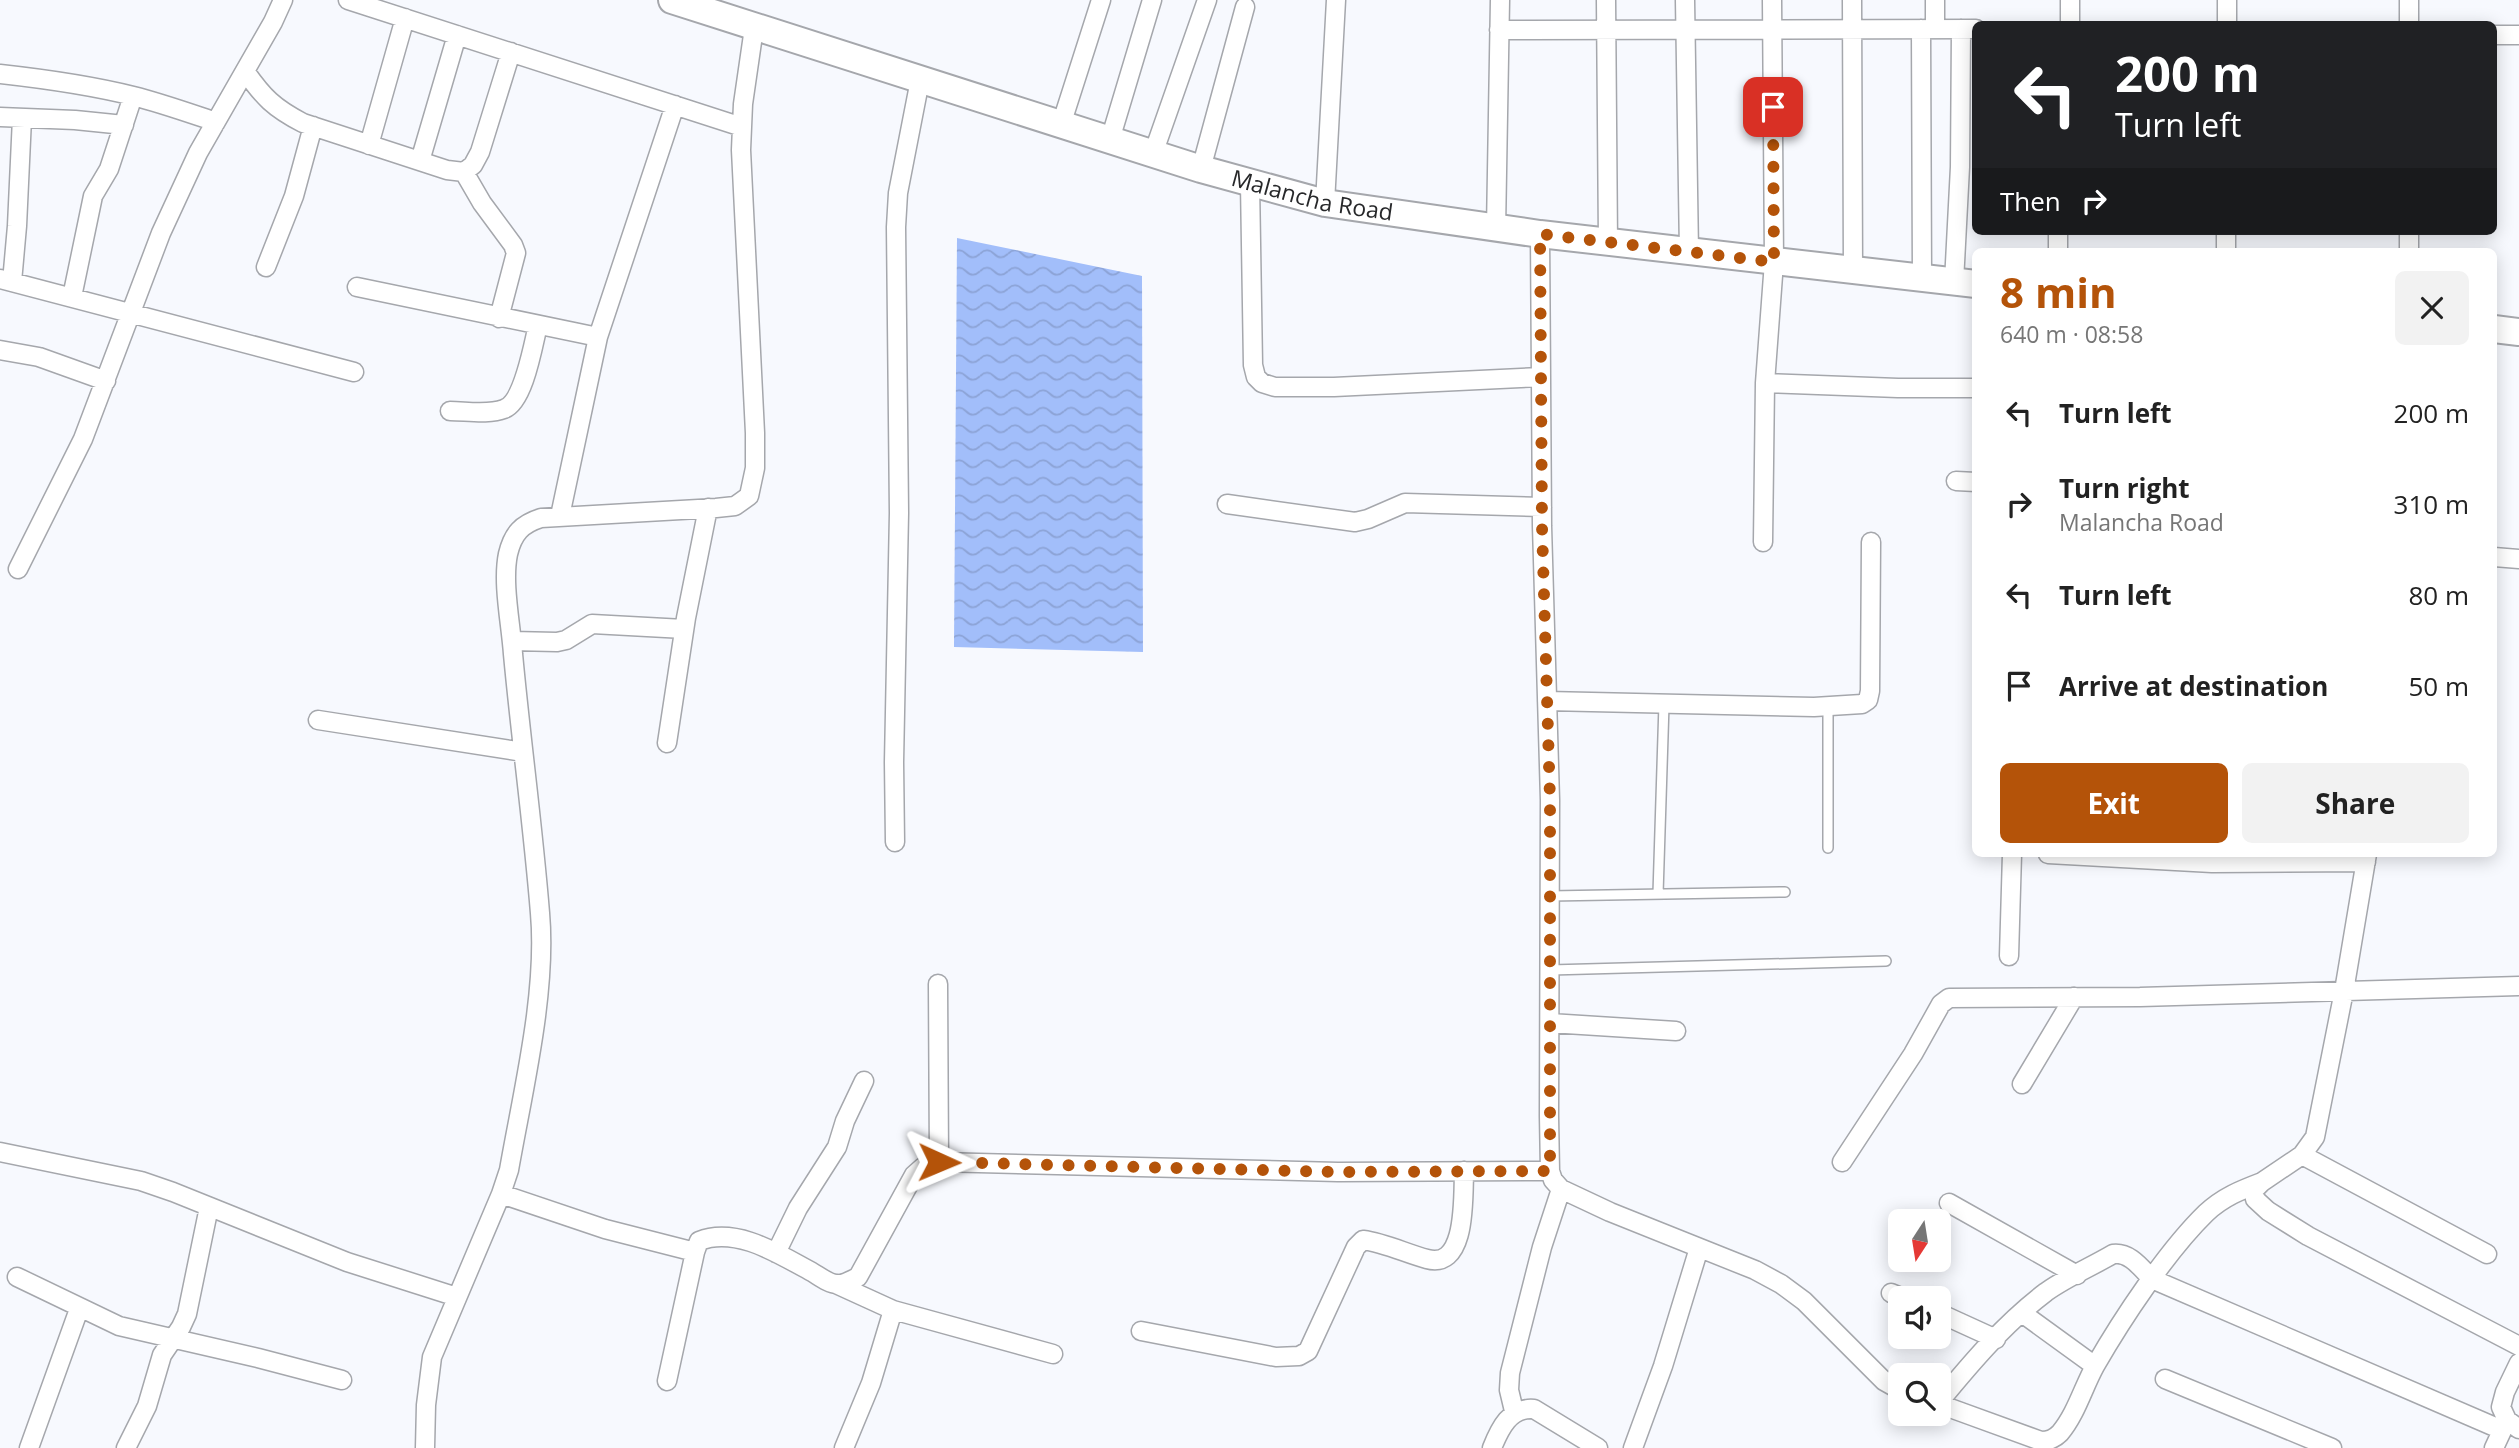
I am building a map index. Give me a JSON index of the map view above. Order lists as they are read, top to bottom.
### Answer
{
  "streets": {
    "main road": ["Malancha Road"]
  },
  "north": "bottom",
  "page": {
    "turn": ["200 m", "Turn left"],
    "then": "Then",
    "heading": ["8 min", "640 m · 08:58"],
    "list": [
      {
        "name": "Turn left",
        "value": "200 m"
      },
      {
        "name": "Turn right",
        "note": "Malancha Road",
        "value": "310 m"
      },
      {
        "name": "Turn left",
        "value": "80 m"
      },
      {
        "name": "Arrive at destination",
        "value": "50 m"
      }
    ],
    "buttons": ["Exit", "Share"]
  }
}
